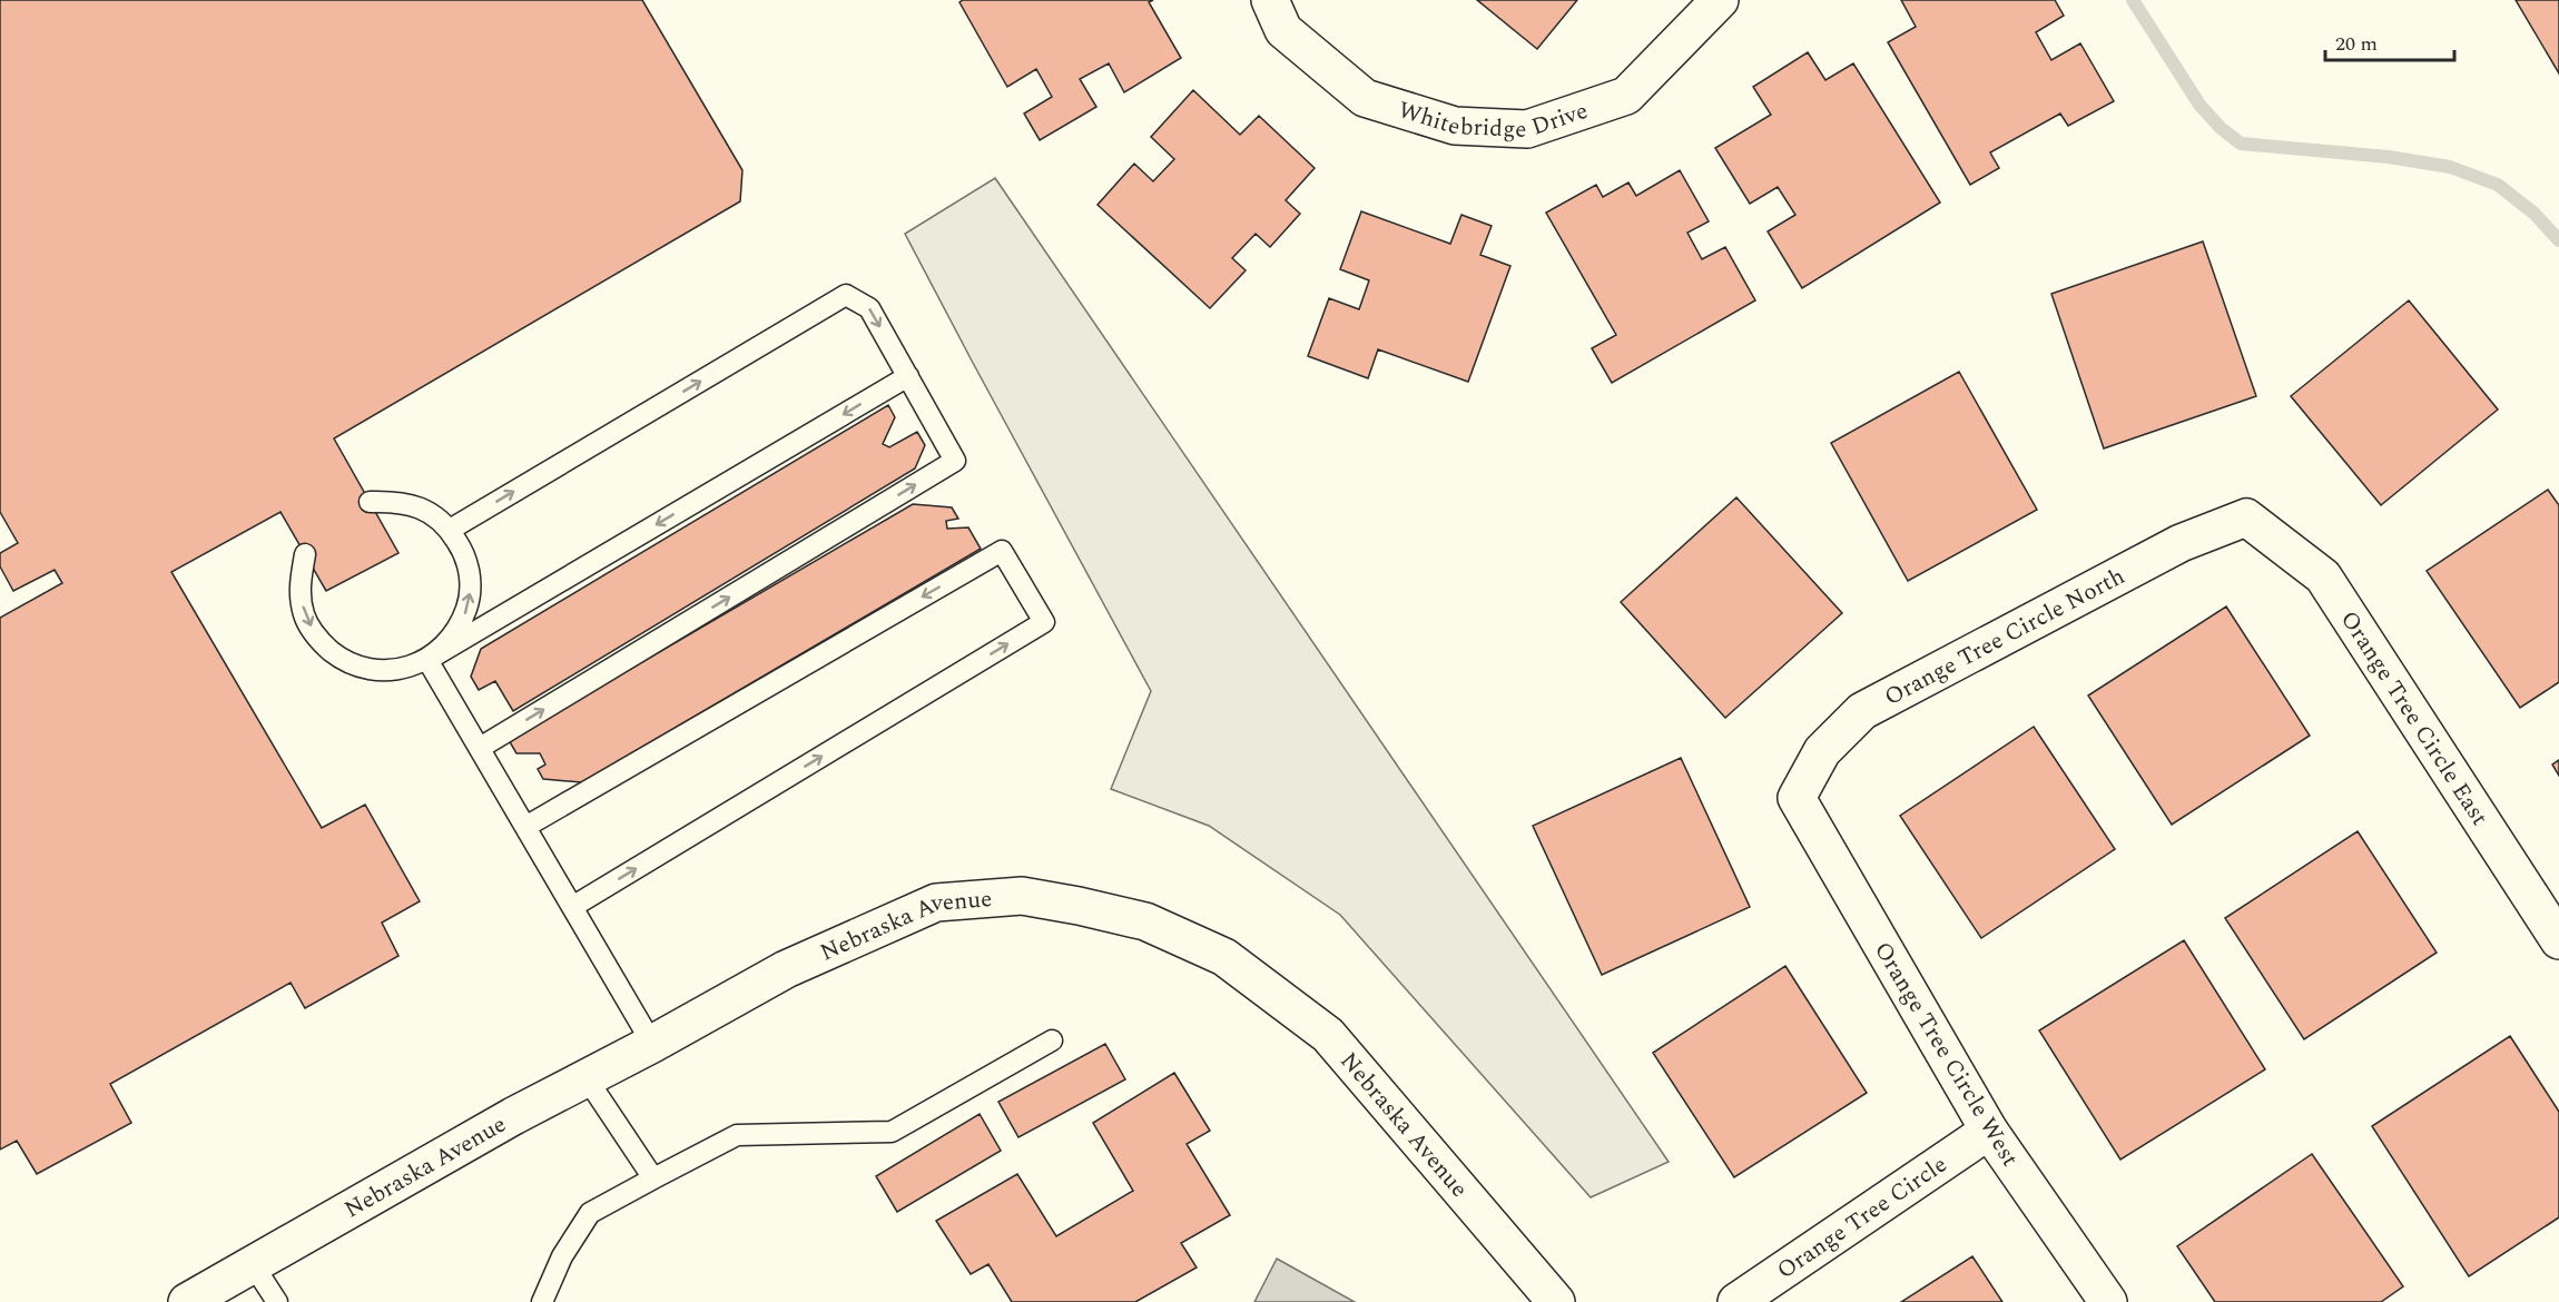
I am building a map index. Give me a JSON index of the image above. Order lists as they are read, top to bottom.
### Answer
{
  "streets": {
    "street": [
      "Whitebridge Drive",
      "Orange Tree Circle North",
      "Orange Tree Circle East",
      "Nebraska Avenue",
      "Orange Tree Circle West",
      "Orange Tree Circle"
    ]
  },
  "crossings": [
    ["Orange Tree Circle North", "Orange Tree Circle East"],
    ["Orange Tree Circle North", "Orange Tree Circle West"],
    ["Orange Tree Circle West", "Orange Tree Circle"]
  ],
  "scale_bar": "20 m"
}
